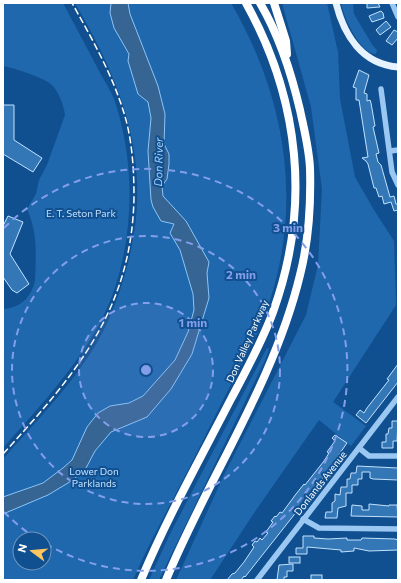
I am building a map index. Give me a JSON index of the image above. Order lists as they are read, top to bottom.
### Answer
{
  "streets": {
    "highway": ["Don Valley Parkway"],
    "street": ["Donlands Avenue"]
  },
  "water": ["Don River"],
  "parks": ["E. T. Seton Park", "Lower Don Parklands"],
  "north": "left",
  "rings": ["3 min", "2 min", "1 min"]
}
